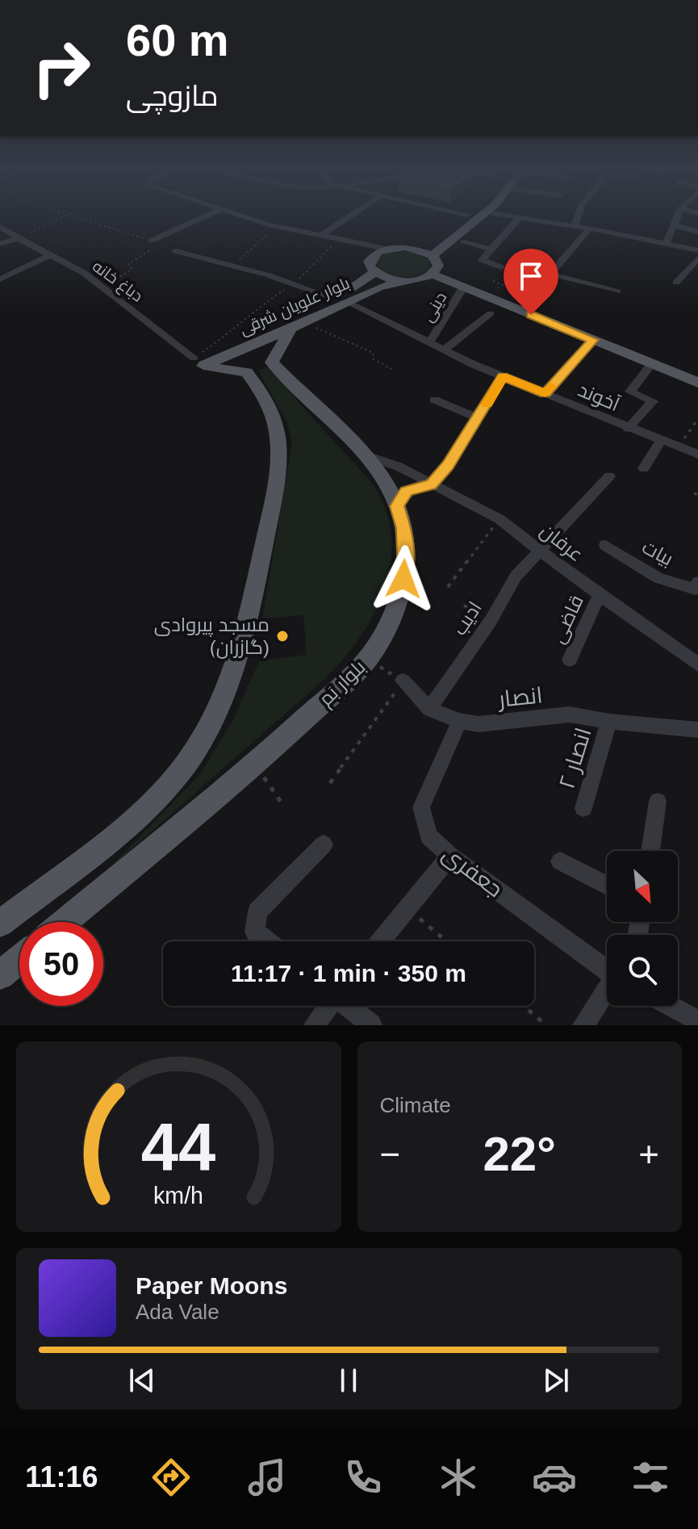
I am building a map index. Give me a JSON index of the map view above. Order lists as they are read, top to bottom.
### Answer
{
  "streets": {
    "main road": ["بلوار علویان شرقی", "بلوار بَم"],
    "street": [
      "دباغ خانه",
      "دینی",
      "آخوند",
      "عرفان",
      "بیات",
      "ادیب",
      "قاضی",
      "انصار",
      "انصار ۲",
      "جعفری"
    ]
  },
  "crossings": [
    ["دباغ خانه", "بلوار علویان شرقی"],
    ["بلوار علویان شرقی", "آخوند"],
    ["دینی", "آخوند"],
    ["عرفان", "ادیب"],
    ["عرفان", "قاضی"],
    ["عرفان", "بلوار بَم"],
    ["ادیب", "انصار"],
    ["انصار", "انصار ۲"],
    ["انصار", "جعفری"]
  ],
  "places": ["مسجد پیروادی (گازران)"],
  "north": "bottom right",
  "page": {
    "turn": ["60 m", "مازوچی"],
    "limit": "50",
    "trip": "11:17 · 1 min · 350 m",
    "tile": "Climate",
    "heat": ["−", "22°", "+"],
    "song": ["Paper Moons", "Ada Vale"],
    "tabs": "11:16",
    "gauge": ["44", "km/h"]
  }
}
